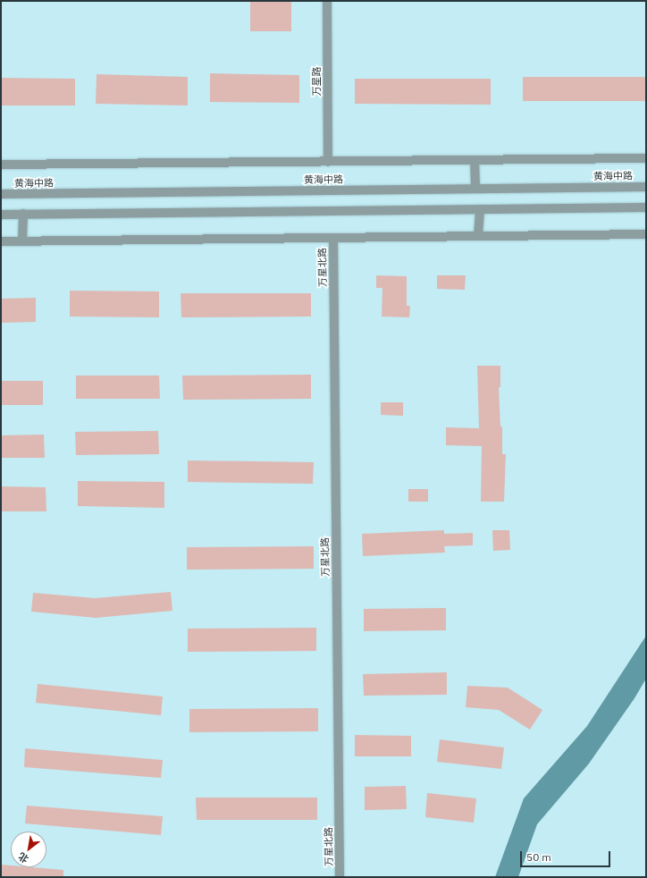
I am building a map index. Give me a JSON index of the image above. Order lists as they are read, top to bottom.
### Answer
{
  "streets": {
    "street": ["万星路", "黄海中路", "万星北路"]
  },
  "crossings": [
    ["万星路", "黄海中路"]
  ],
  "scale_bar": "50 m",
  "north": "bottom left"
}
